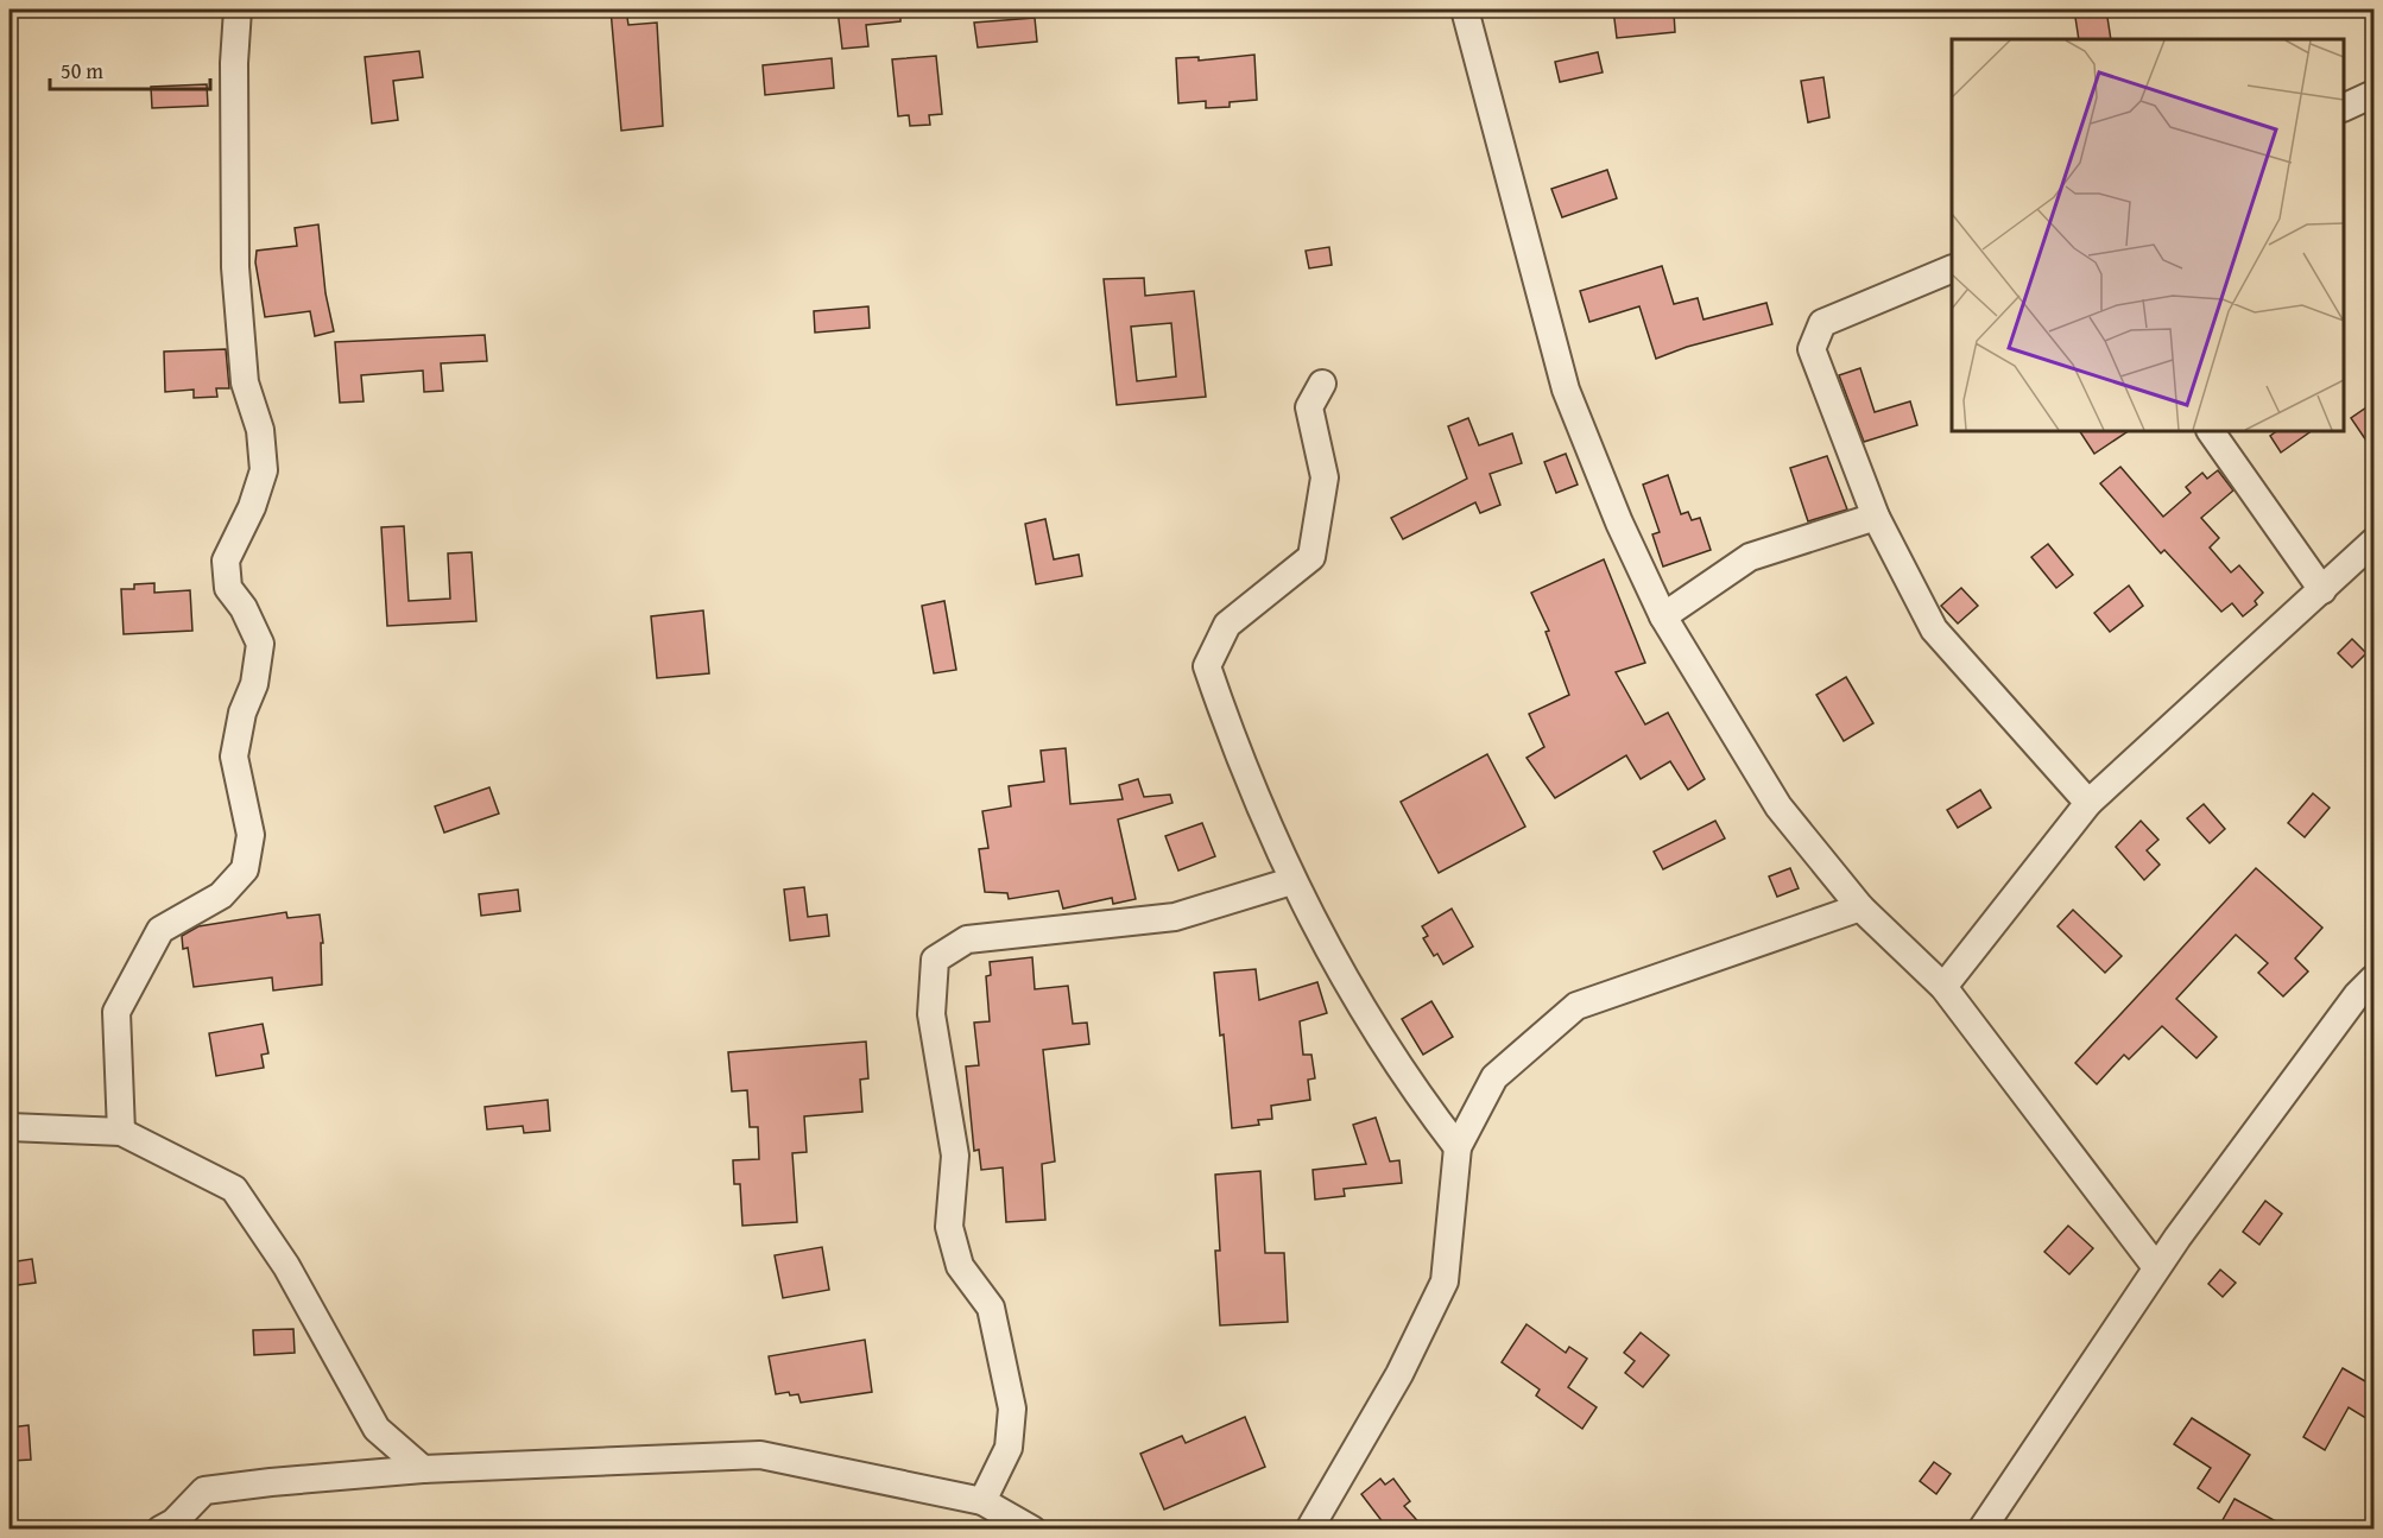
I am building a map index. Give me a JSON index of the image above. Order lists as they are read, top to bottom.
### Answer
{
  "scale_bar": "50 m"
}
